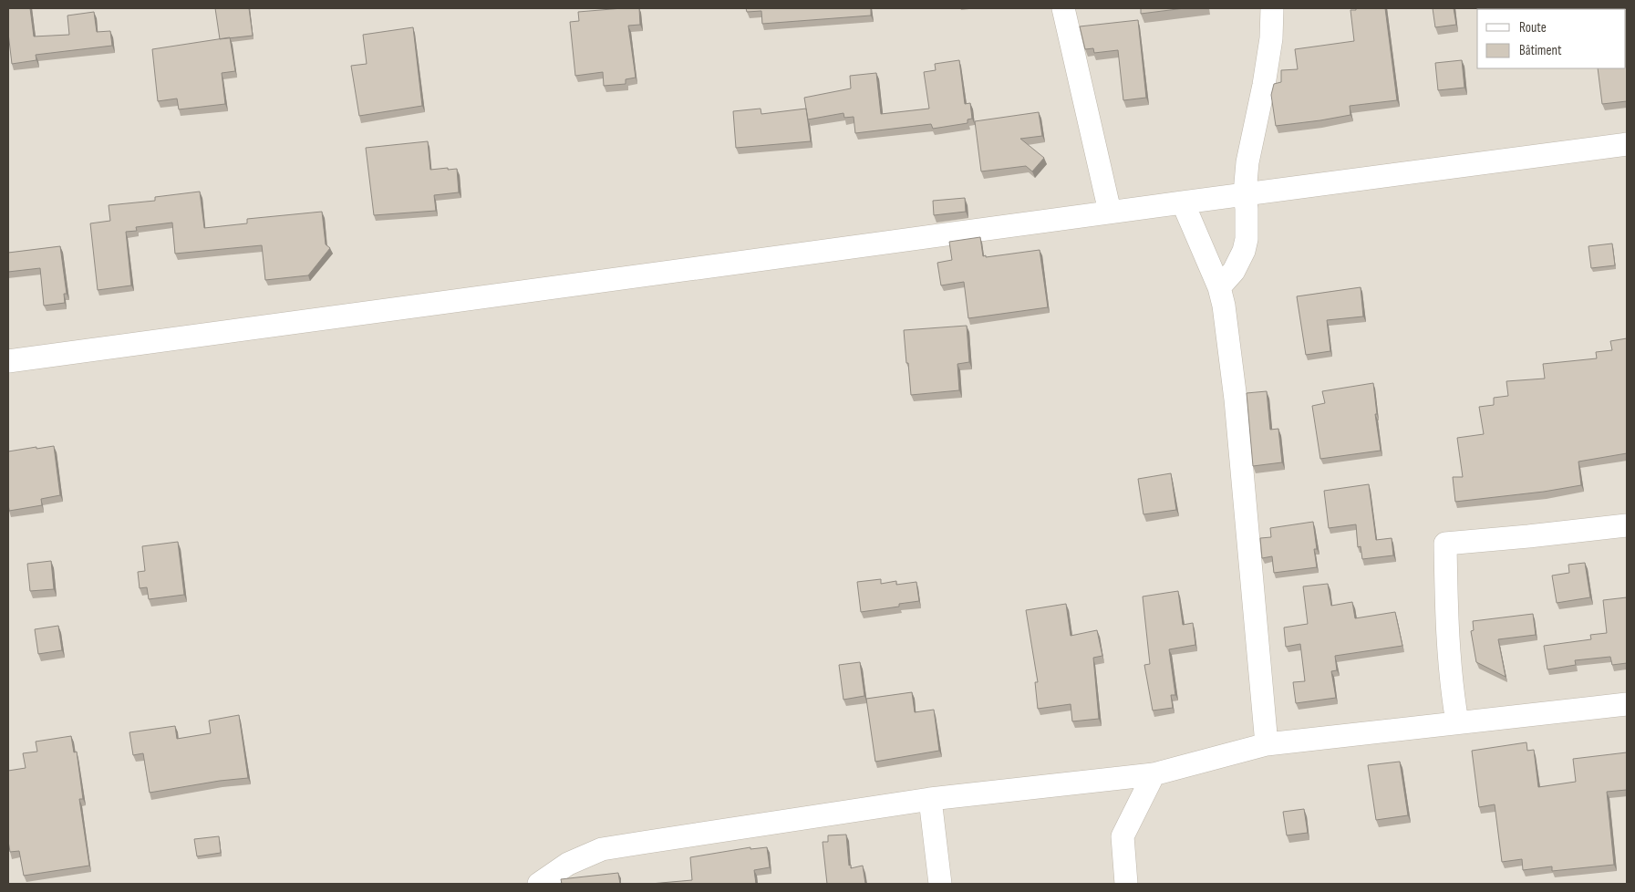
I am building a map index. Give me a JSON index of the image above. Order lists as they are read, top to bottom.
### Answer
{
  "legend": ["Route", "Bâtiment"]
}
